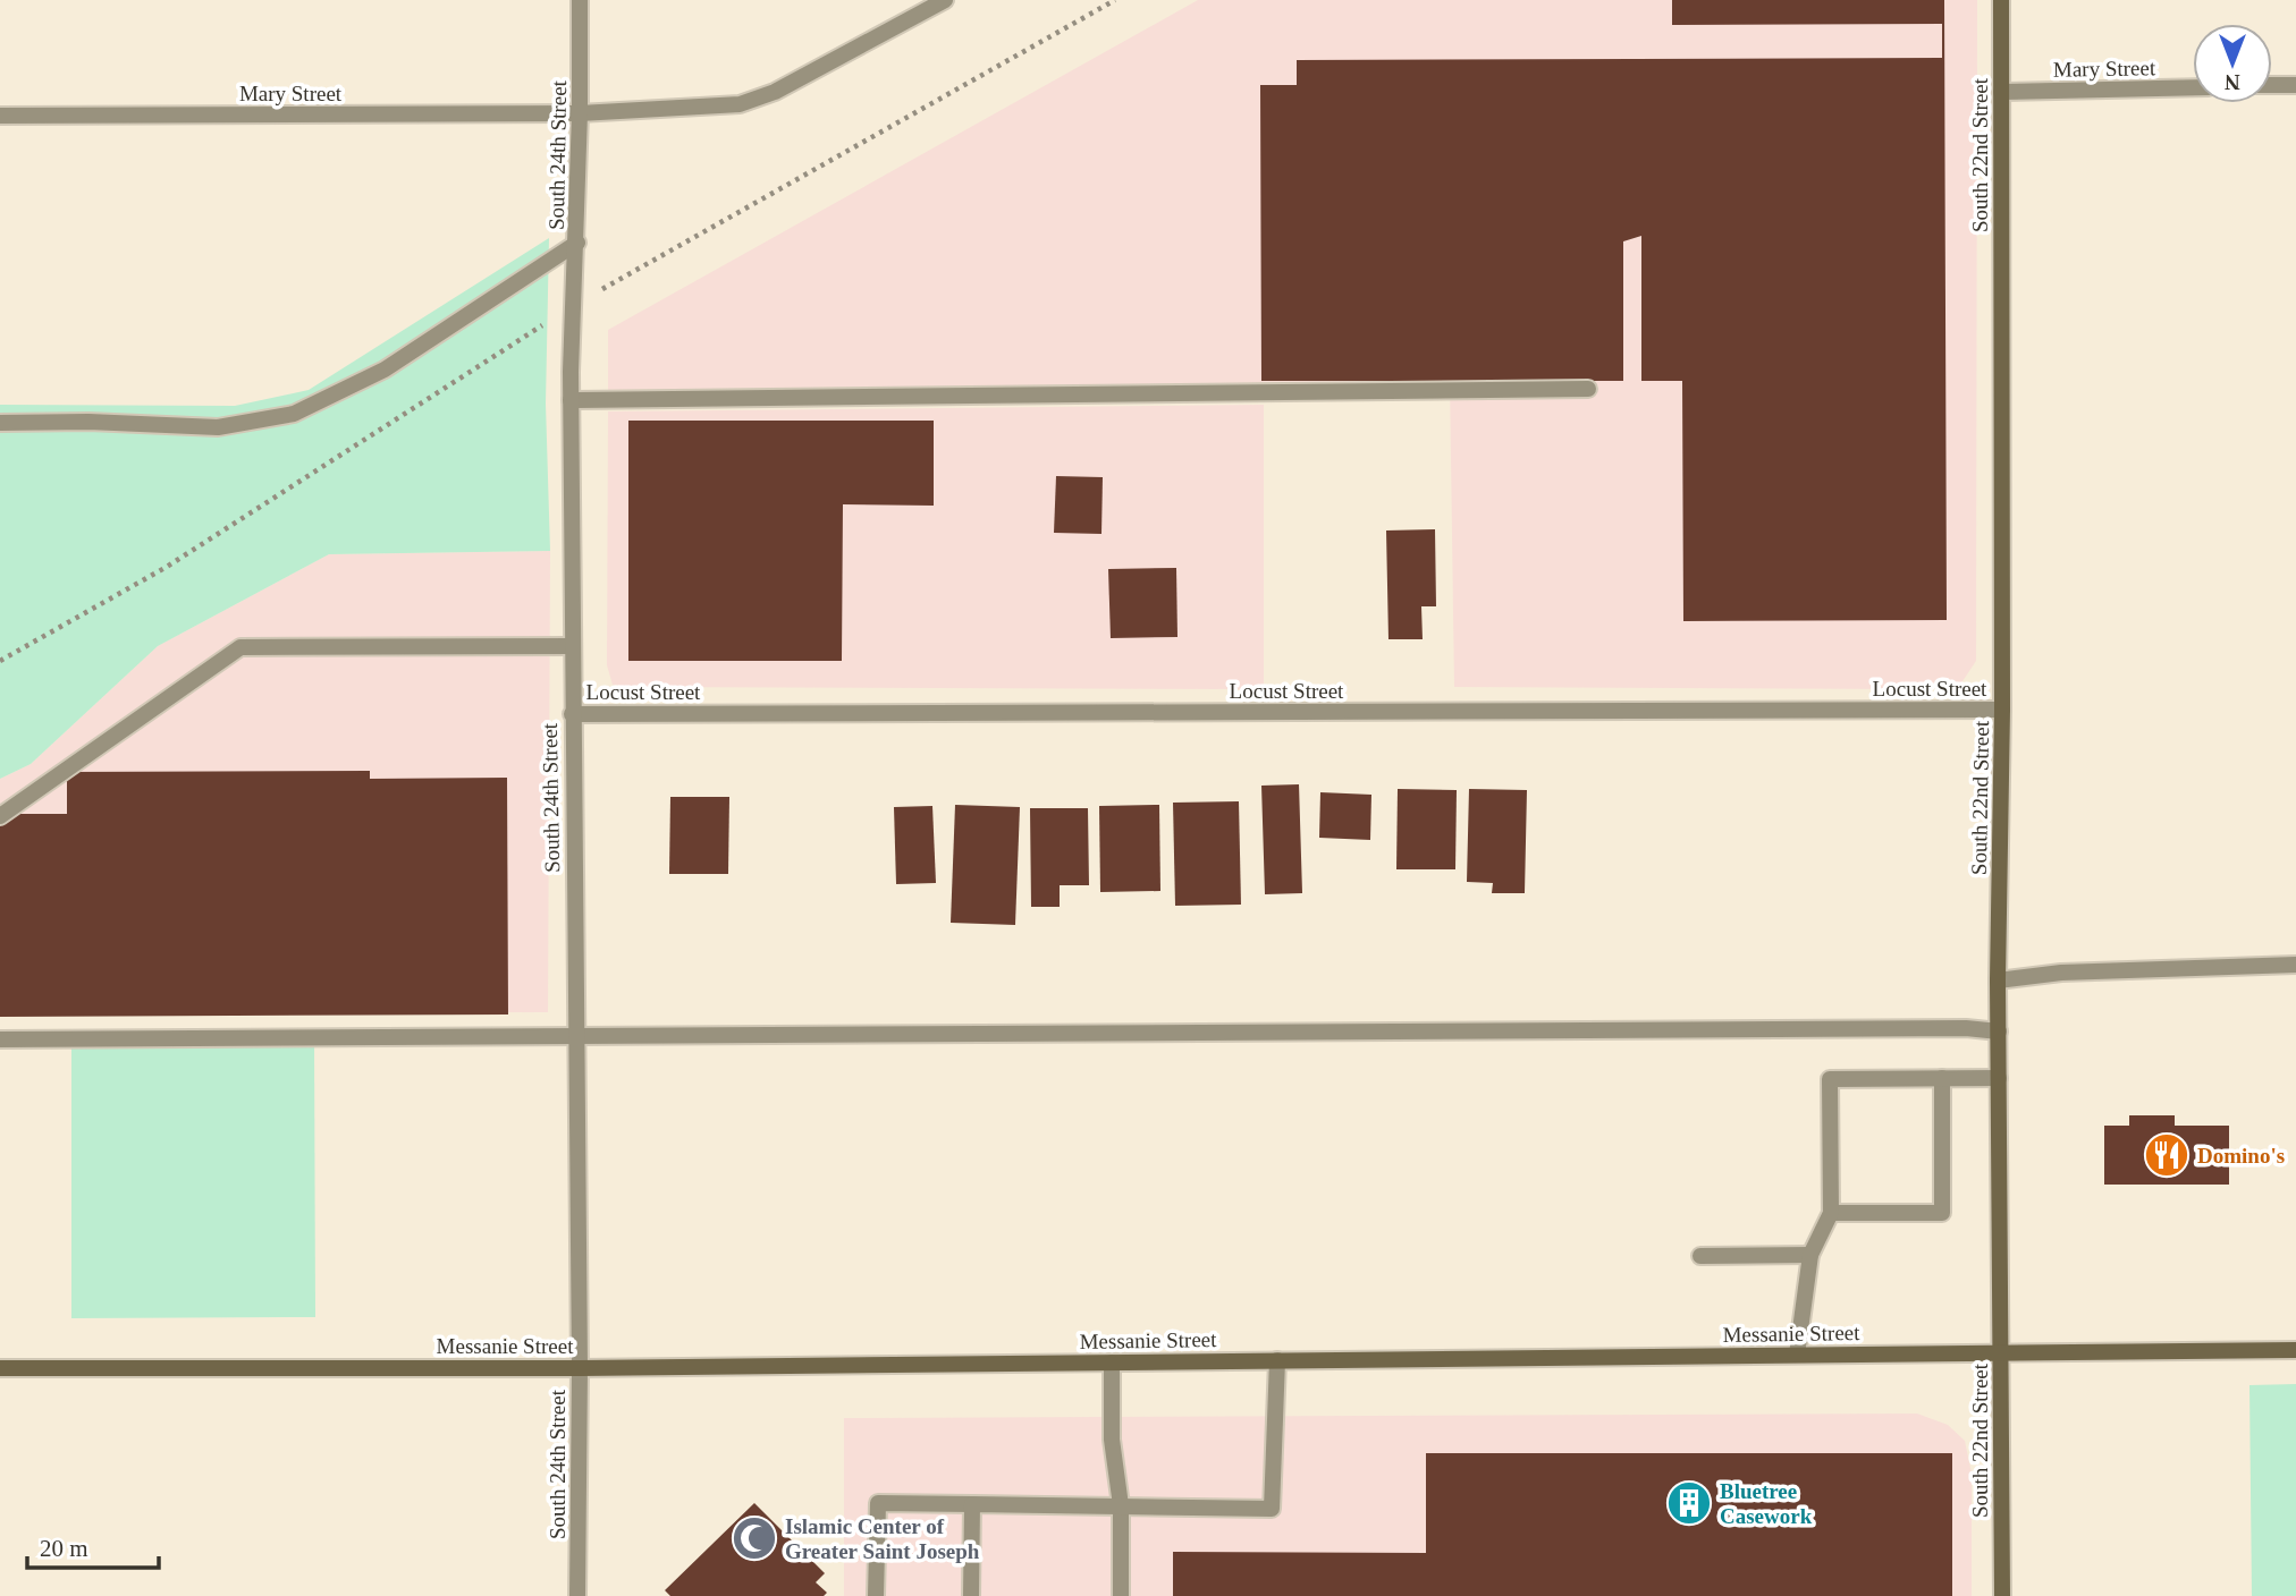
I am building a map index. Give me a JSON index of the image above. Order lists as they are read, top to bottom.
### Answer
{
  "streets": {
    "street": [
      "Mary Street",
      "South 24th Street",
      "South 22nd Street",
      "Locust Street",
      "Messanie Street"
    ]
  },
  "crossings": [
    ["Mary Street", "South 24th Street"],
    ["Mary Street", "South 22nd Street"],
    ["South 24th Street", "Locust Street"],
    ["South 24th Street", "Messanie Street"],
    ["South 22nd Street", "Locust Street"],
    ["South 22nd Street", "Messanie Street"]
  ],
  "places": {
    "restaurant": ["Domino's"],
    "building": ["Bluetree Casework"],
    "mosque": ["Islamic Center of Greater Saint Joseph"]
  },
  "scale_bar": "20 m",
  "north": "bottom"
}
